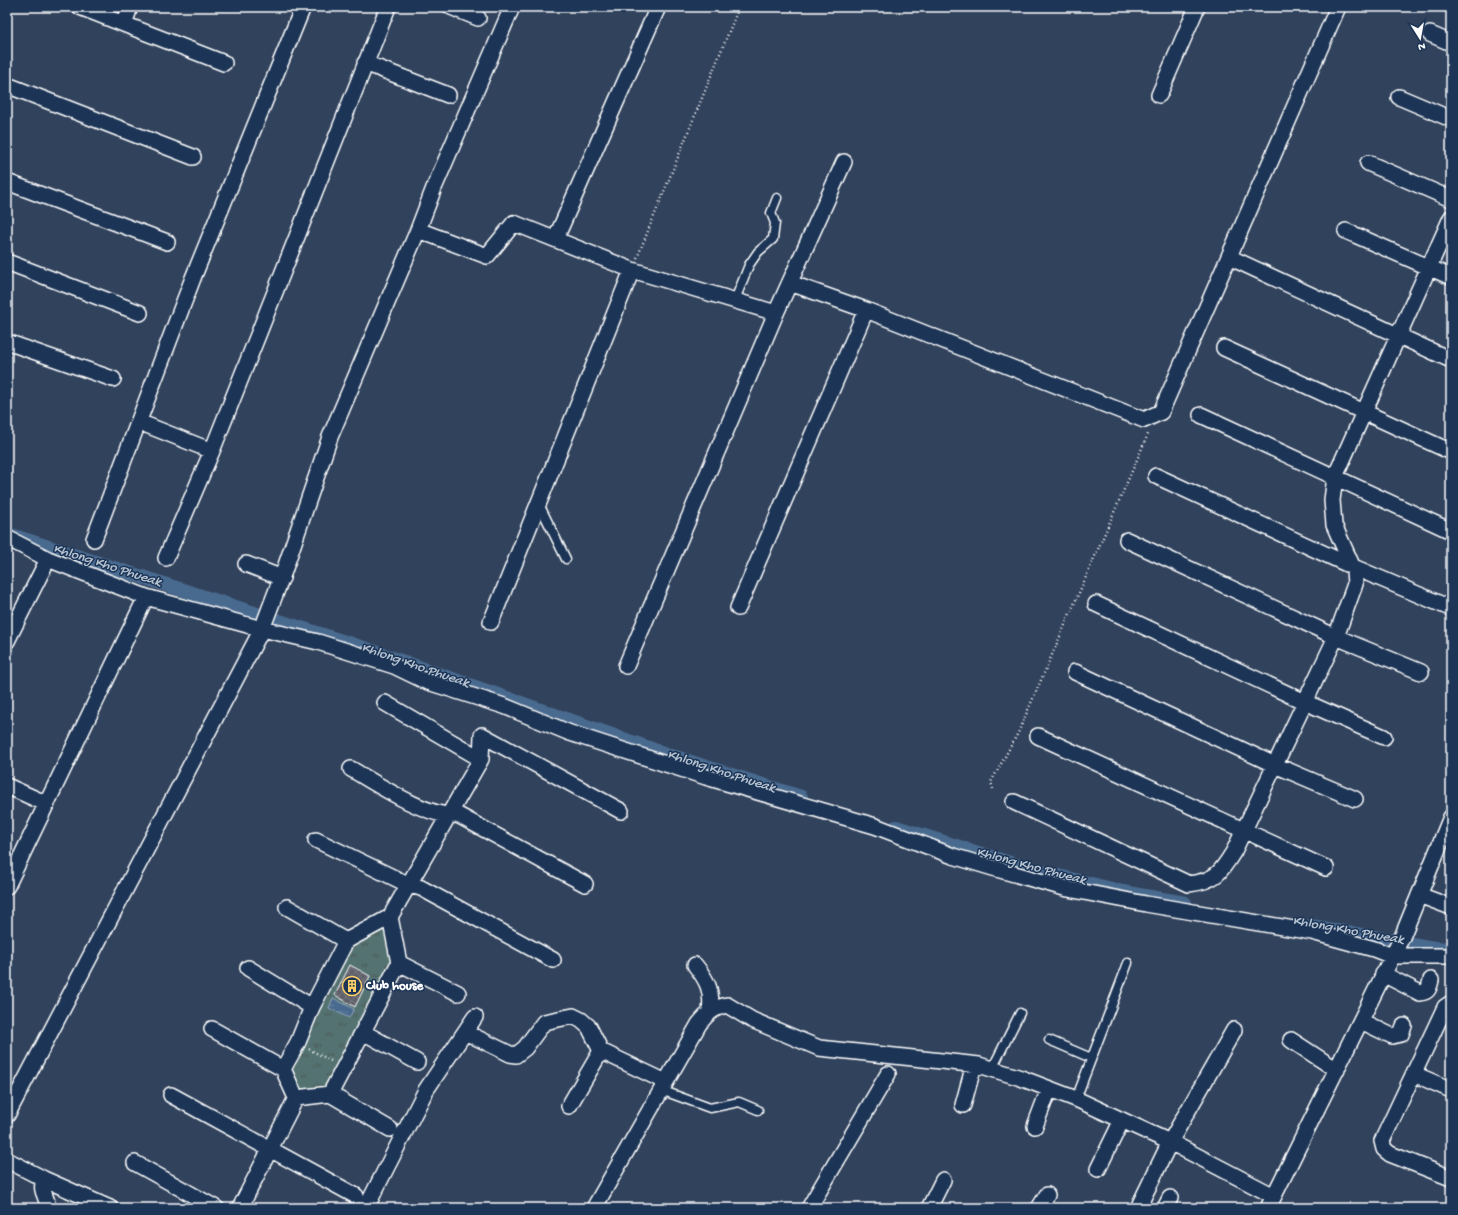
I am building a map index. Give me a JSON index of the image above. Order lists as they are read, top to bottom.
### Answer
{
  "water": ["Khlong Kho Phueak"],
  "places": {
    "building": ["Club house"]
  },
  "north": "bottom"
}
